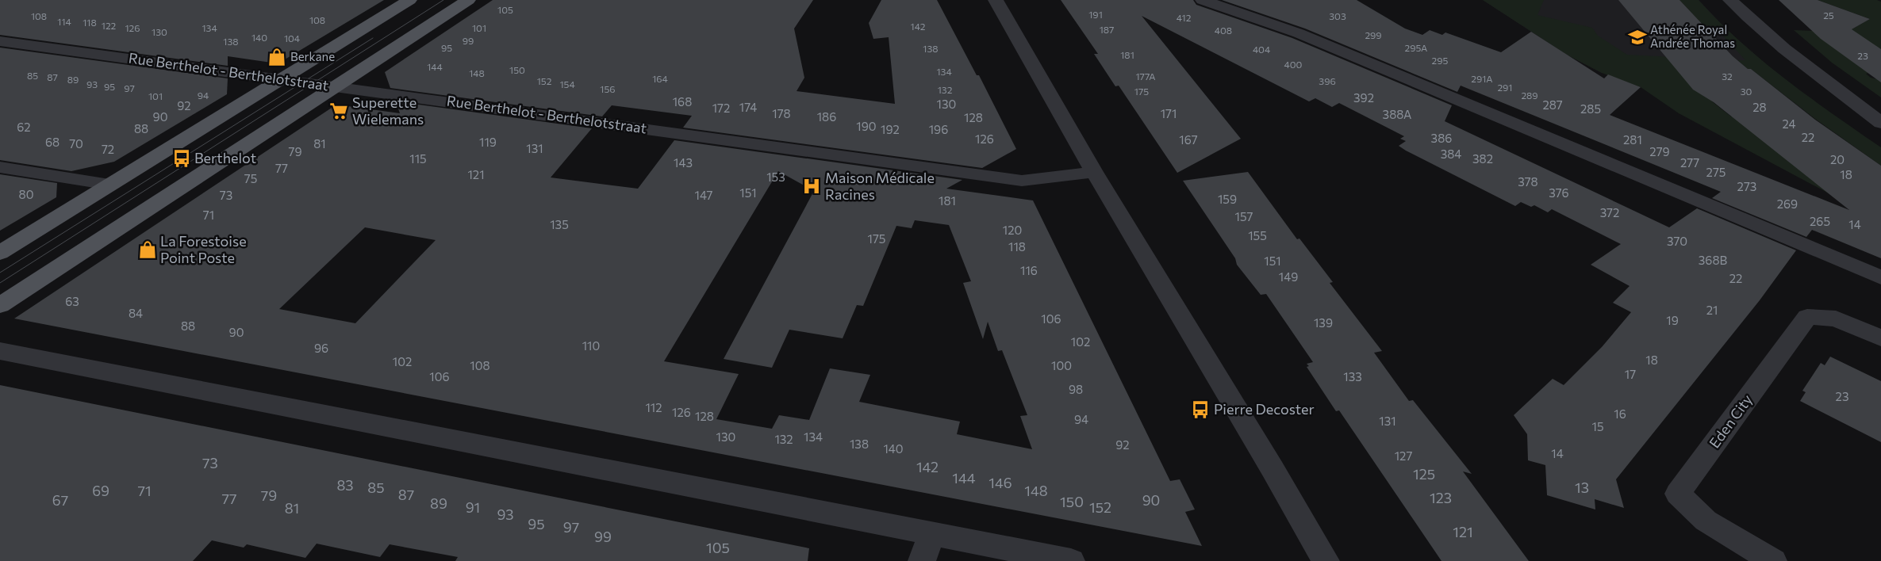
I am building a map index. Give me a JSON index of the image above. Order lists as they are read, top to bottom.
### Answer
{
  "streets": {
    "street": ["Rue Berthelot - Berthelotstraat", "Eden City"]
  },
  "places": {
    "school or university": ["Athénée Royal Andrée Thomas"],
    "shop": ["Berkane", "La Forestoise Point Poste"],
    "supermarket": ["Superette Wielemans"],
    "bus stop": ["Berthelot", "Pierre Decoster"],
    "hospital": ["Maison Médicale Racines"]
  },
  "house_numbers": [
    "105",
    "191",
    "25",
    "108",
    "303",
    "412",
    "108",
    "114",
    "118",
    "122",
    "142",
    "126",
    "134",
    "101",
    "187",
    "408",
    "130",
    "299",
    "140",
    "104",
    "99",
    "138",
    "95",
    "295A",
    "138",
    "404",
    "181",
    "23",
    "295",
    "400",
    "144",
    "150",
    "134",
    "148",
    "85",
    "177A",
    "32",
    "87",
    "164",
    "291A",
    "89",
    "152",
    "396",
    "93",
    "154",
    "95",
    "291",
    "97",
    "156",
    "132",
    "175",
    "30",
    "94",
    "289",
    "101",
    "392",
    "168",
    "130",
    "287",
    "92",
    "174",
    "28",
    "172",
    "285",
    "178",
    "171",
    "388A",
    "90",
    "186",
    "128",
    "24",
    "190",
    "62",
    "88",
    "192",
    "196",
    "22",
    "386",
    "126",
    "167",
    "281",
    "68",
    "119",
    "70",
    "81",
    "131",
    "72",
    "79",
    "279",
    "384",
    "115",
    "382",
    "20",
    "143",
    "277",
    "77",
    "275",
    "121",
    "18",
    "153",
    "75",
    "378",
    "273",
    "151",
    "376",
    "80",
    "73",
    "147",
    "159",
    "181",
    "269",
    "372",
    "71",
    "157",
    "265",
    "135",
    "14",
    "120",
    "155",
    "175",
    "370",
    "118",
    "368B",
    "151",
    "116",
    "149",
    "22",
    "63",
    "21",
    "84",
    "106",
    "19",
    "139",
    "88",
    "90",
    "102",
    "110",
    "96",
    "18",
    "102",
    "108",
    "100",
    "17",
    "106",
    "133",
    "98",
    "23",
    "112",
    "126",
    "16",
    "128",
    "94",
    "131",
    "15",
    "130",
    "134",
    "132",
    "138",
    "92",
    "140",
    "14",
    "127",
    "73",
    "142",
    "125",
    "144",
    "146",
    "83",
    "85",
    "13",
    "69",
    "71",
    "148",
    "87",
    "79",
    "123",
    "77",
    "67",
    "90",
    "150",
    "89",
    "91",
    "152",
    "81",
    "93",
    "95",
    "97",
    "121",
    "99",
    "105"
  ]
}
